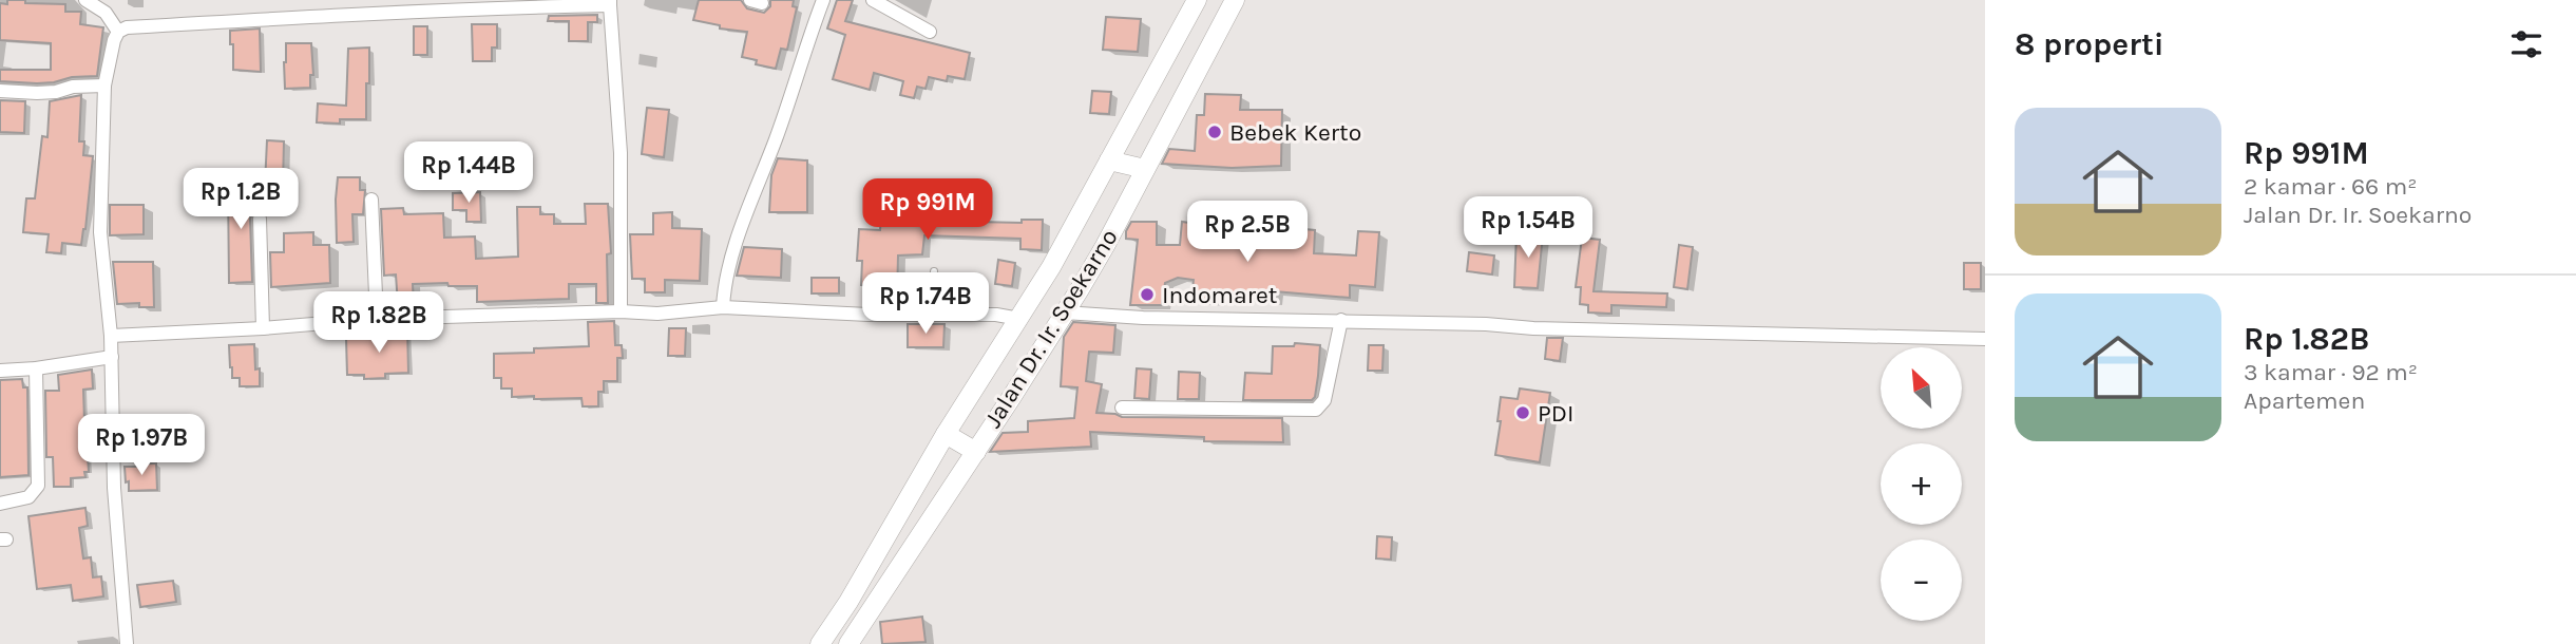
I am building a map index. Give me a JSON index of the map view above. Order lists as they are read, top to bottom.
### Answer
{
  "streets": {
    "main road": ["Jalan Dr. Ir. Soekarno"]
  },
  "places": ["Bebek Kerto", "Indomaret", "PDI"],
  "north": "top left",
  "page": {
    "heading": "8 properti",
    "list": [
      {
        "name": "Rp 991M",
        "note": "2 kamar · 66 m² · Jalan Dr. Ir. Soekarno"
      },
      {
        "name": "Rp 1.82B",
        "note": "3 kamar · 92 m² · Apartemen"
      }
    ],
    "price": [
      "Rp 1.44B",
      "Rp 1.2B",
      "Rp 991M",
      "Rp 1.54B",
      "Rp 2.5B",
      "Rp 1.74B",
      "Rp 1.82B",
      "Rp 1.97B"
    ],
    "map_buttons": ["+", "−"]
  }
}
